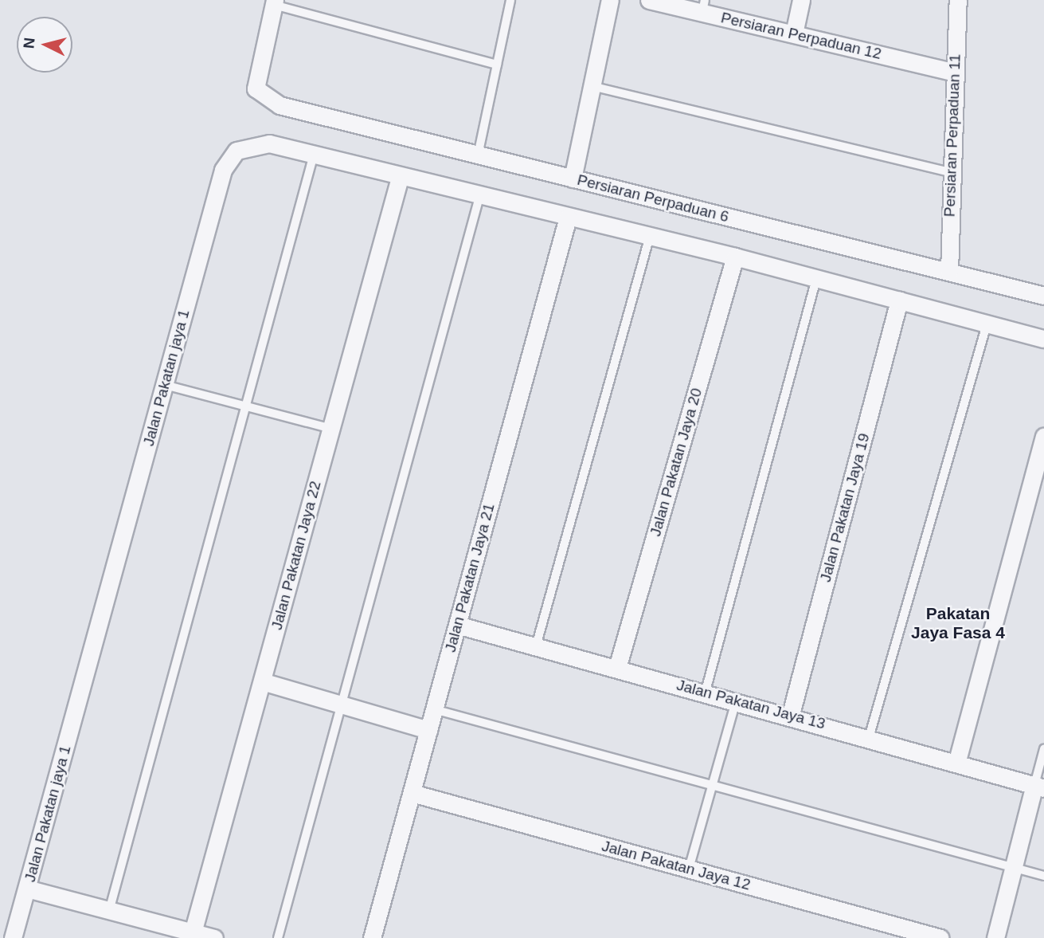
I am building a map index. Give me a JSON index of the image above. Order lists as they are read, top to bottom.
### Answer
{
  "streets": {
    "street": [
      "Persiaran Perpaduan 12",
      "Persiaran Perpaduan 11",
      "Persiaran Perpaduan 6",
      "Jalan Pakatan jaya 1",
      "Jalan Pakatan Jaya 20",
      "Jalan Pakatan Jaya 19",
      "Jalan Pakatan Jaya 22",
      "Jalan Pakatan Jaya 21",
      "Jalan Pakatan Jaya 13",
      "Jalan Pakatan Jaya 12"
    ]
  },
  "crossings": [
    ["Persiaran Perpaduan 12", "Persiaran Perpaduan 11"],
    ["Persiaran Perpaduan 11", "Persiaran Perpaduan 6"],
    ["Jalan Pakatan jaya 1", "Jalan Pakatan Jaya 20"],
    ["Jalan Pakatan jaya 1", "Jalan Pakatan Jaya 19"],
    ["Jalan Pakatan jaya 1", "Jalan Pakatan Jaya 22"],
    ["Jalan Pakatan jaya 1", "Jalan Pakatan Jaya 21"],
    ["Jalan Pakatan Jaya 20", "Jalan Pakatan Jaya 13"],
    ["Jalan Pakatan Jaya 19", "Jalan Pakatan Jaya 13"],
    ["Jalan Pakatan Jaya 21", "Jalan Pakatan Jaya 13"],
    ["Jalan Pakatan Jaya 21", "Jalan Pakatan Jaya 12"]
  ],
  "districts": ["Pakatan Jaya Fasa 4"],
  "north": "left"
}
